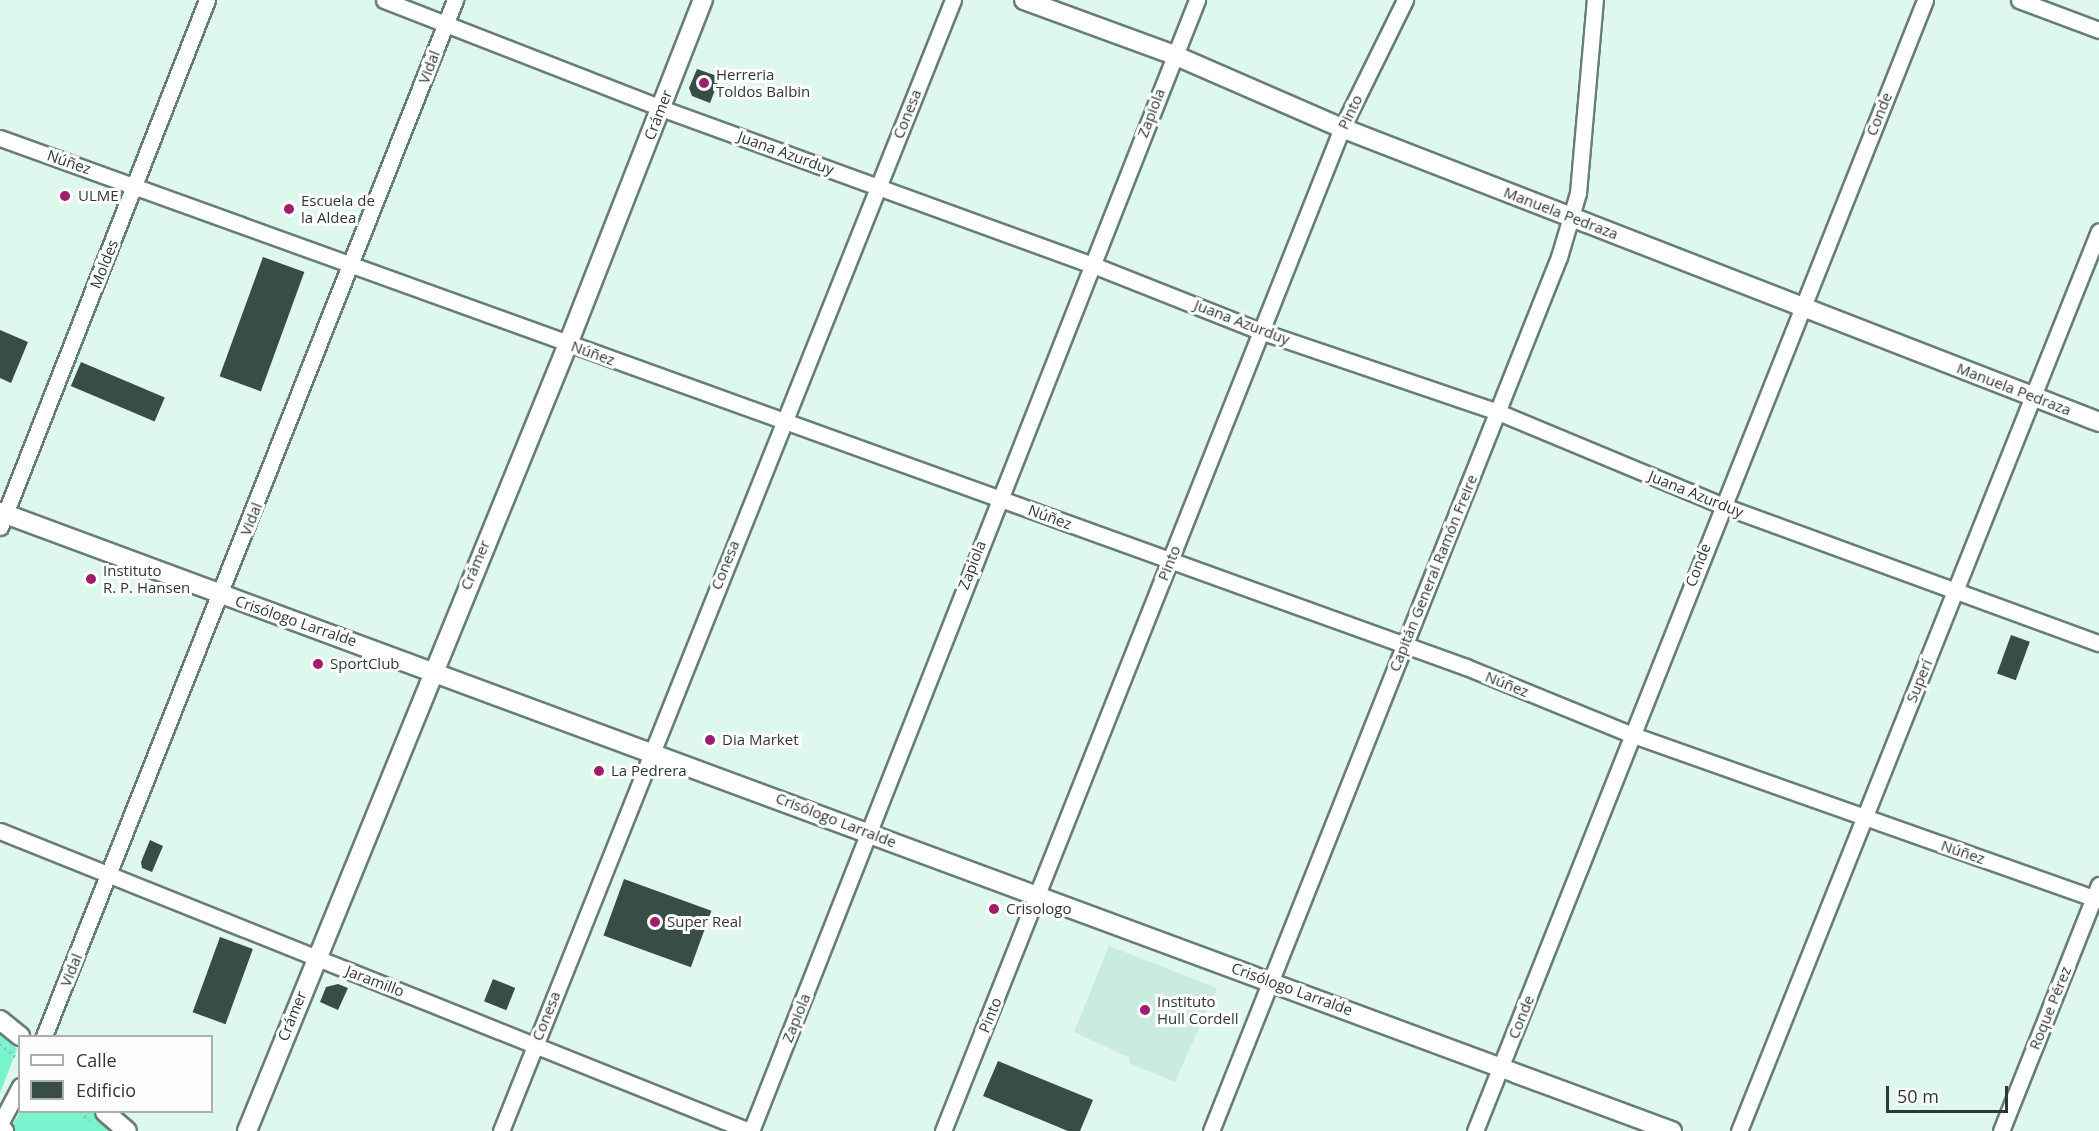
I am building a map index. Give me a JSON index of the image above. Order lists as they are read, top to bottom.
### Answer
{
  "streets": {
    "street": [
      "Vidal",
      "Pinto",
      "Zapiola",
      "Conesa",
      "Conde",
      "Crámer",
      "Juana Azurduy",
      "Núñez",
      "Manuela Pedraza",
      "Moldes",
      "Capitán General Ramón Freire",
      "Crisólogo Larralde",
      "Superí",
      "Jaramillo",
      "Roque Pérez"
    ]
  },
  "crossings": [
    ["Vidal", "Juana Azurduy"],
    ["Vidal", "Núñez"],
    ["Vidal", "Crisólogo Larralde"],
    ["Vidal", "Jaramillo"],
    ["Pinto", "Juana Azurduy"],
    ["Pinto", "Núñez"],
    ["Pinto", "Manuela Pedraza"],
    ["Pinto", "Crisólogo Larralde"],
    ["Zapiola", "Juana Azurduy"],
    ["Zapiola", "Núñez"],
    ["Zapiola", "Manuela Pedraza"],
    ["Zapiola", "Crisólogo Larralde"],
    ["Zapiola", "Jaramillo"],
    ["Conesa", "Juana Azurduy"],
    ["Conesa", "Núñez"],
    ["Conesa", "Crisólogo Larralde"],
    ["Conesa", "Jaramillo"],
    ["Conde", "Juana Azurduy"],
    ["Conde", "Núñez"],
    ["Conde", "Manuela Pedraza"],
    ["Conde", "Crisólogo Larralde"],
    ["Crámer", "Juana Azurduy"],
    ["Crámer", "Núñez"],
    ["Crámer", "Crisólogo Larralde"],
    ["Crámer", "Jaramillo"],
    ["Juana Azurduy", "Capitán General Ramón Freire"],
    ["Juana Azurduy", "Superí"],
    ["Núñez", "Moldes"],
    ["Núñez", "Capitán General Ramón Freire"],
    ["Núñez", "Superí"],
    ["Núñez", "Roque Pérez"],
    ["Manuela Pedraza", "Capitán General Ramón Freire"],
    ["Manuela Pedraza", "Superí"],
    ["Moldes", "Crisólogo Larralde"],
    ["Capitán General Ramón Freire", "Crisólogo Larralde"]
  ],
  "places": [
    "Herreria Toldos Balbin",
    "ULME",
    "Escuela de la Aldea",
    "Instituto R. P. Hansen",
    "SportClub",
    "Dia Market",
    "La Pedrera",
    "Crisologo",
    "Super Real",
    "Instituto Hull Cordell"
  ],
  "legend": ["Calle", "Edificio"],
  "scale_bar": "50 m"
}
